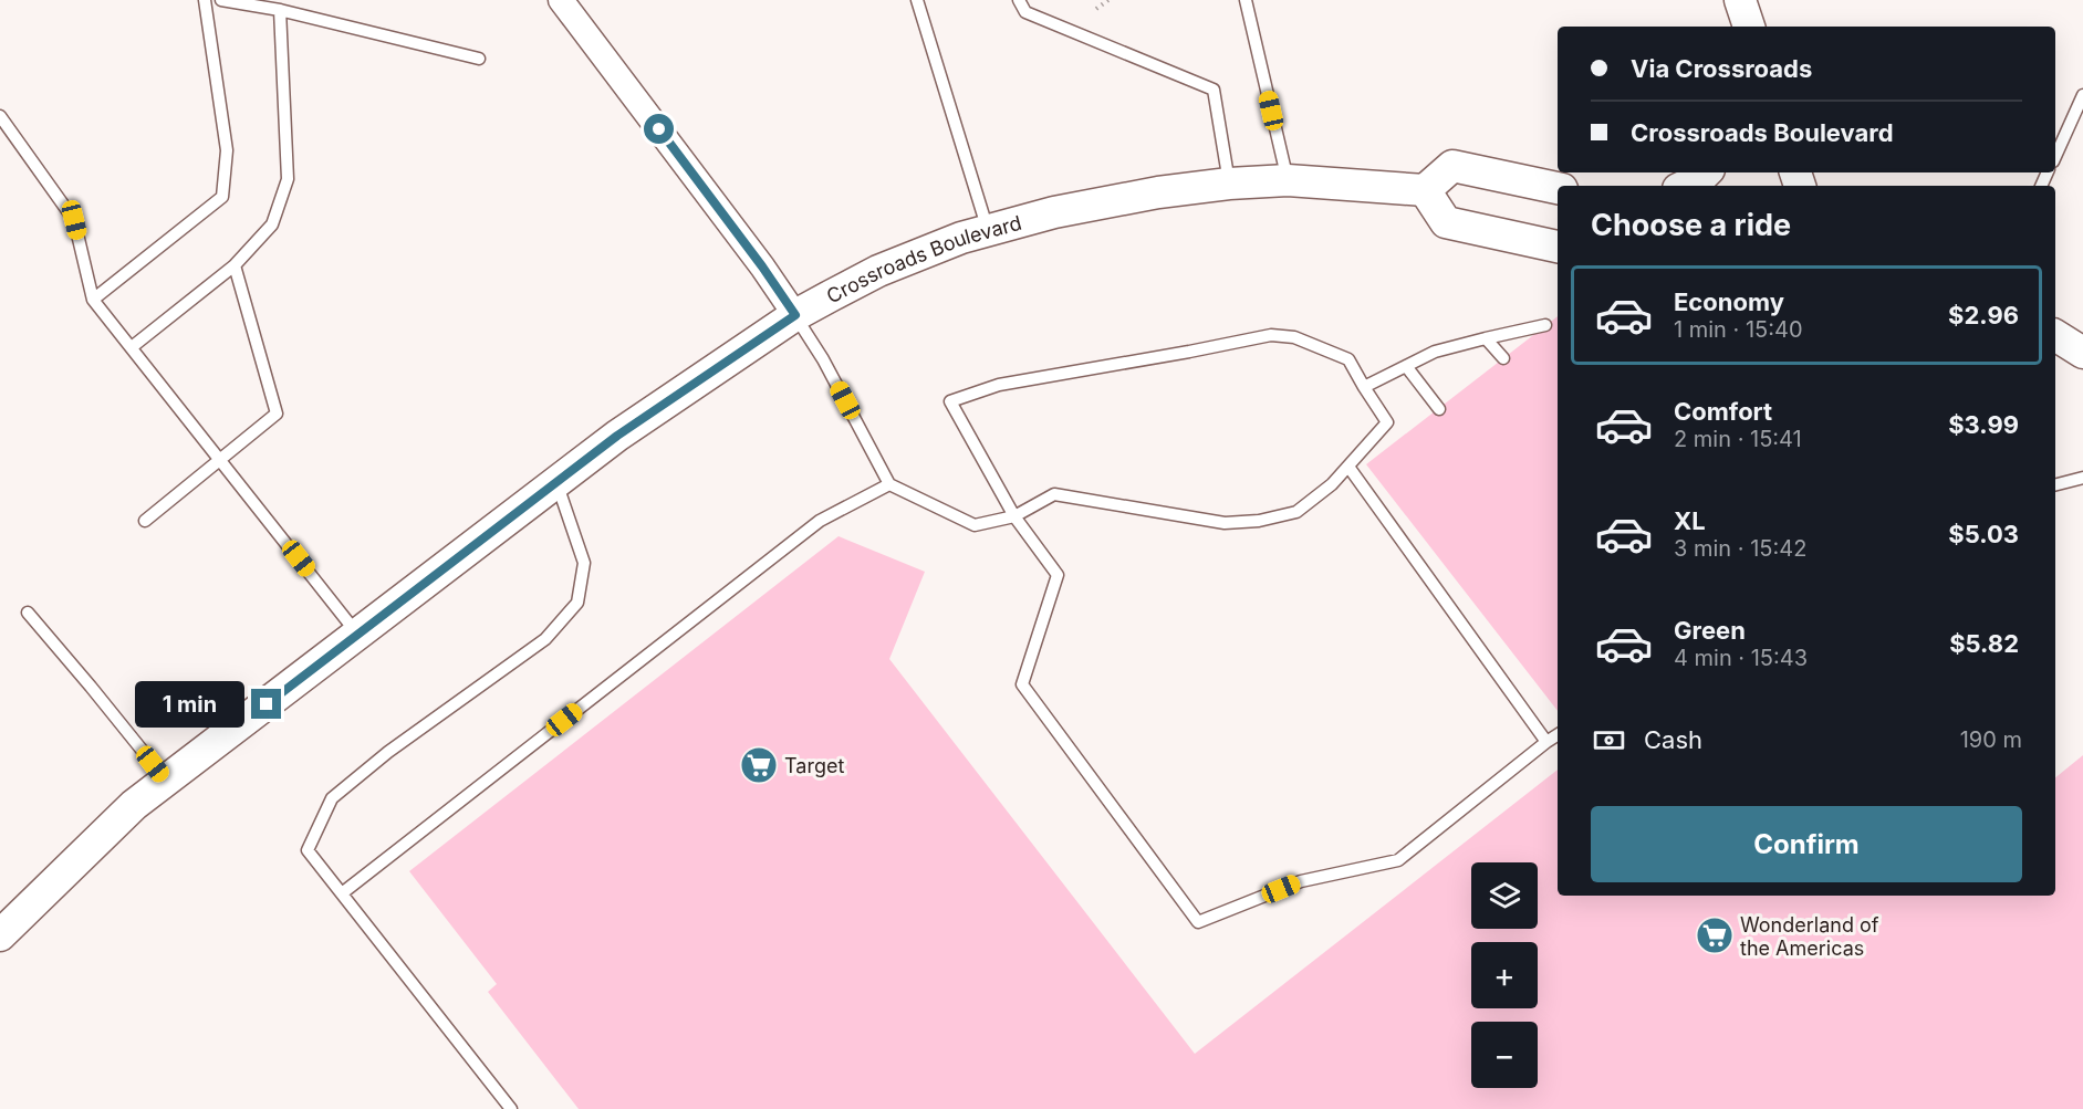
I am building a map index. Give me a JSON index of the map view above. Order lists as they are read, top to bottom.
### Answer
{
  "streets": {
    "street": ["Crossroads Boulevard"]
  },
  "places": {
    "supermarket": ["Target", "Wonderland of the Americas"]
  },
  "page": {
    "banner": ["Via Crossroads", "Crossroads Boulevard"],
    "heading": "Choose a ride",
    "list": [
      {
        "name": "Economy",
        "note": "1 min · 15:40",
        "value": "$2.96"
      },
      {
        "name": "Comfort",
        "note": "2 min · 15:41",
        "value": "$3.99"
      },
      {
        "name": "XL",
        "note": "3 min · 15:42",
        "value": "$5.03"
      },
      {
        "name": "Green",
        "note": "4 min · 15:43",
        "value": "$5.82"
      }
    ],
    "bubble": "1 min",
    "pay": ["Cash", "190 m"],
    "buttons": "Confirm",
    "map_buttons": ["+", "−"]
  }
}
